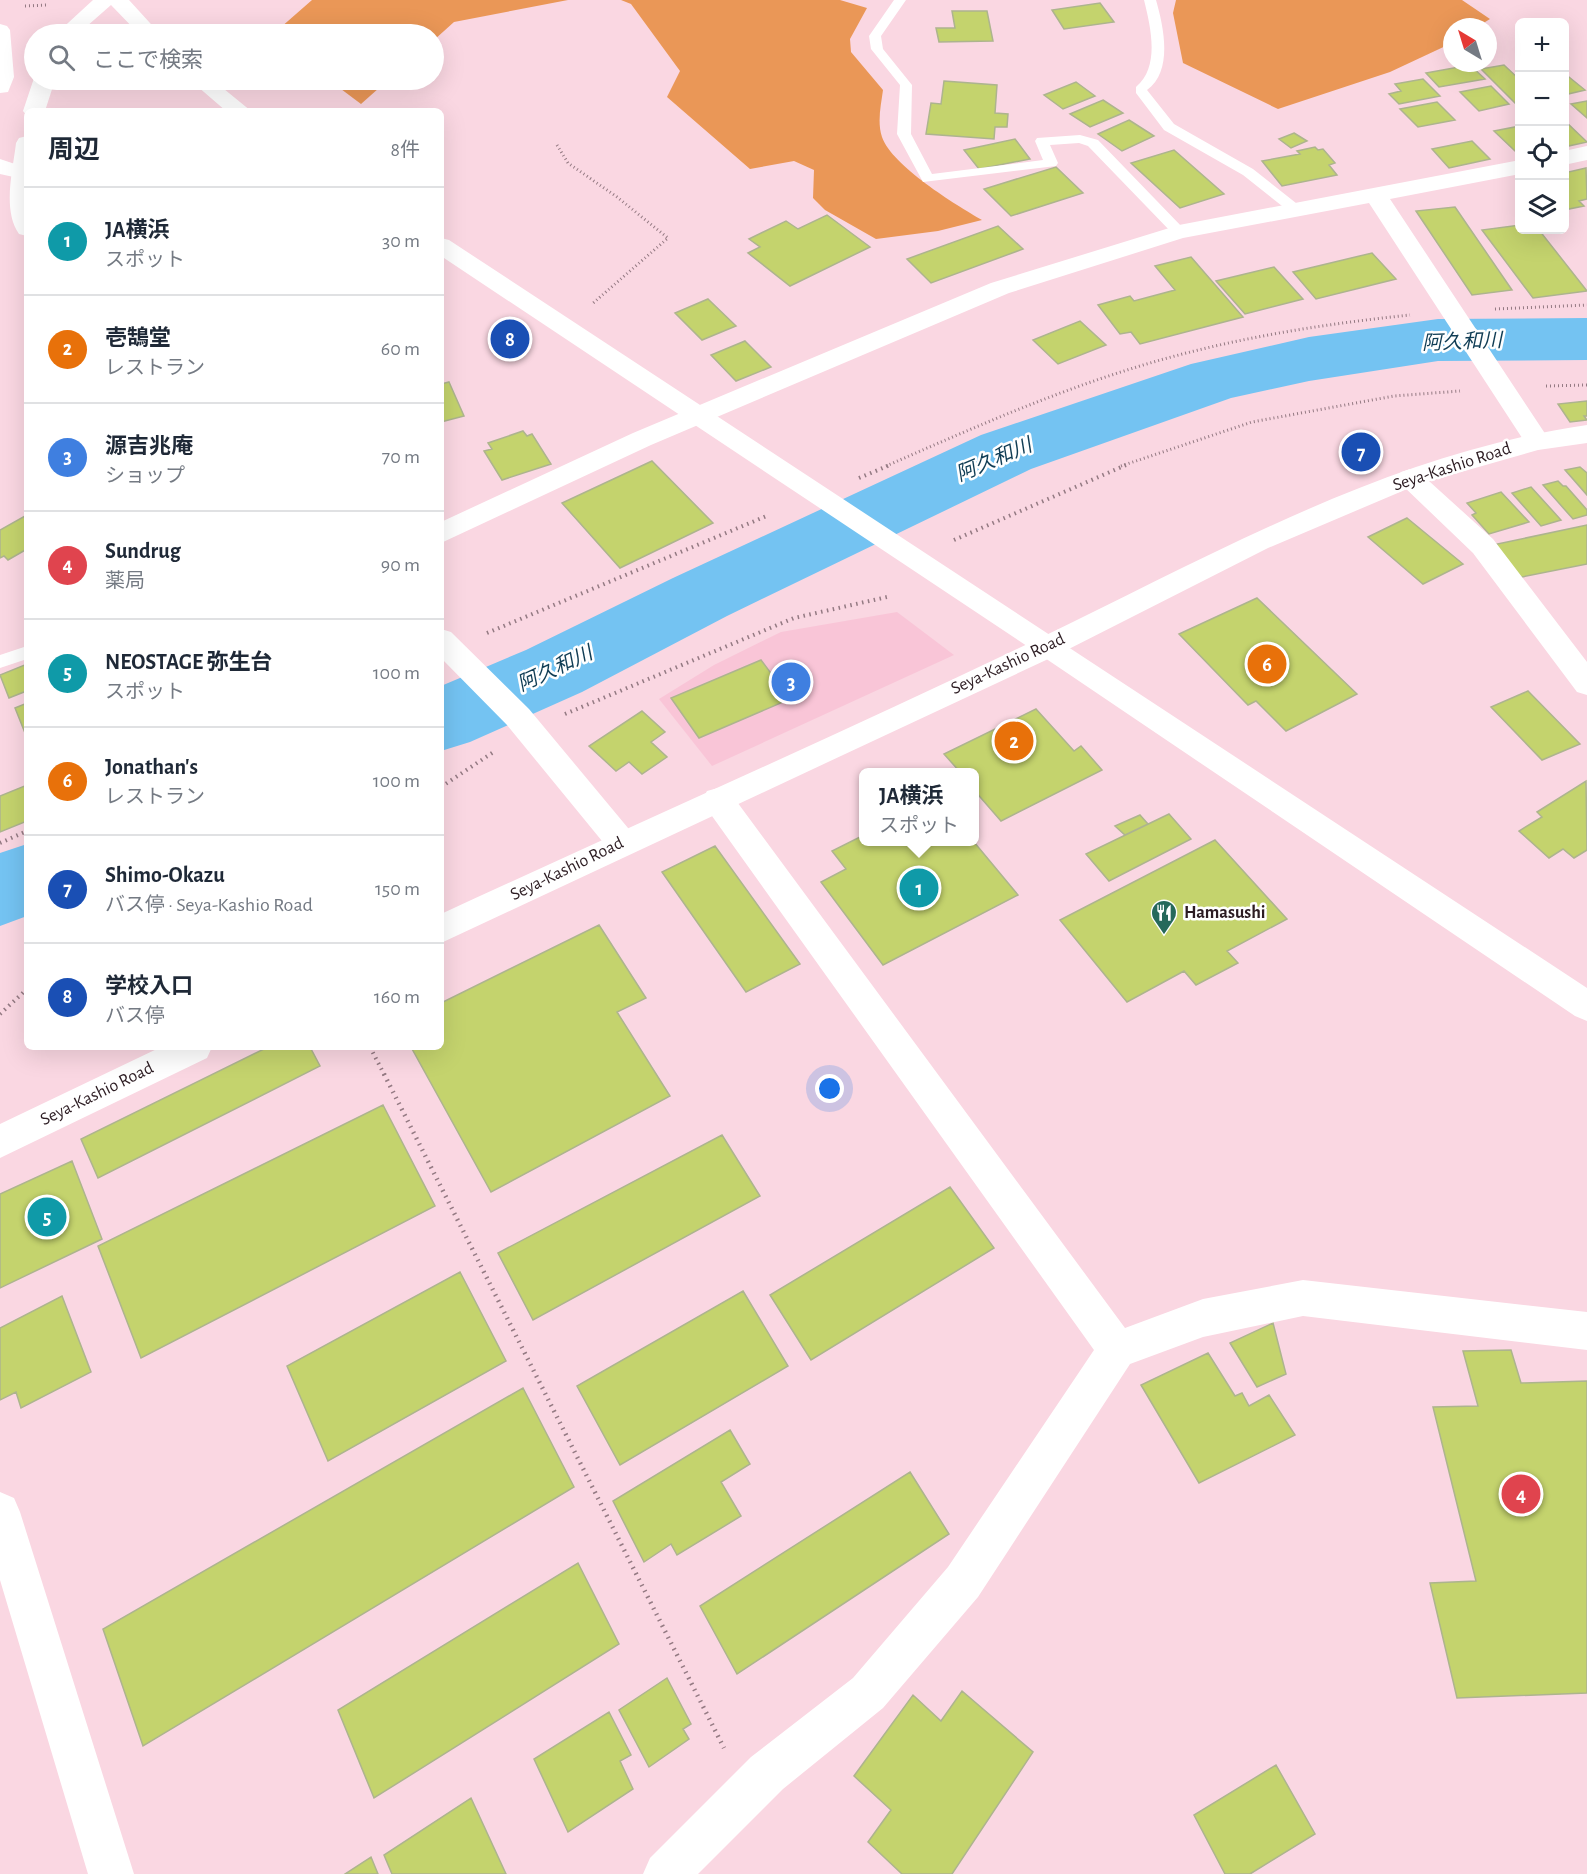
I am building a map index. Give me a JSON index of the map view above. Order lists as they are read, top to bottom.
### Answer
{
  "streets": {
    "street": ["Seya-Kashio Road"]
  },
  "water": ["阿久和川"],
  "places": {
    "restaurant": ["Hamasushi"]
  },
  "north": "top left",
  "page": {
    "map_buttons": ["+", "−"],
    "search": "ここで検索",
    "heading": ["周辺", "8件"],
    "list": [
      {
        "mark": "1",
        "name": "JA横浜",
        "note": "スポット",
        "value": "30 m"
      },
      {
        "mark": "2",
        "name": "壱鵠堂",
        "note": "レストラン",
        "value": "60 m"
      },
      {
        "mark": "3",
        "name": "源吉兆庵",
        "note": "ショップ",
        "value": "70 m"
      },
      {
        "mark": "4",
        "name": "Sundrug",
        "note": "薬局",
        "value": "90 m"
      },
      {
        "mark": "5",
        "name": "NEOSTAGE 弥生台",
        "note": "スポット",
        "value": "100 m"
      },
      {
        "mark": "6",
        "name": "Jonathan's",
        "note": "レストラン",
        "value": "100 m"
      },
      {
        "mark": "7",
        "name": "Shimo-Okazu",
        "note": "バス停 · Seya-Kashio Road",
        "value": "150 m"
      },
      {
        "mark": "8",
        "name": "学校入口",
        "note": "バス停",
        "value": "160 m"
      }
    ],
    "pins": [
      "8",
      "7",
      "6",
      "3",
      "2",
      "1",
      "5",
      "4"
    ],
    "popup": ["JA横浜", "スポット"]
  }
}
